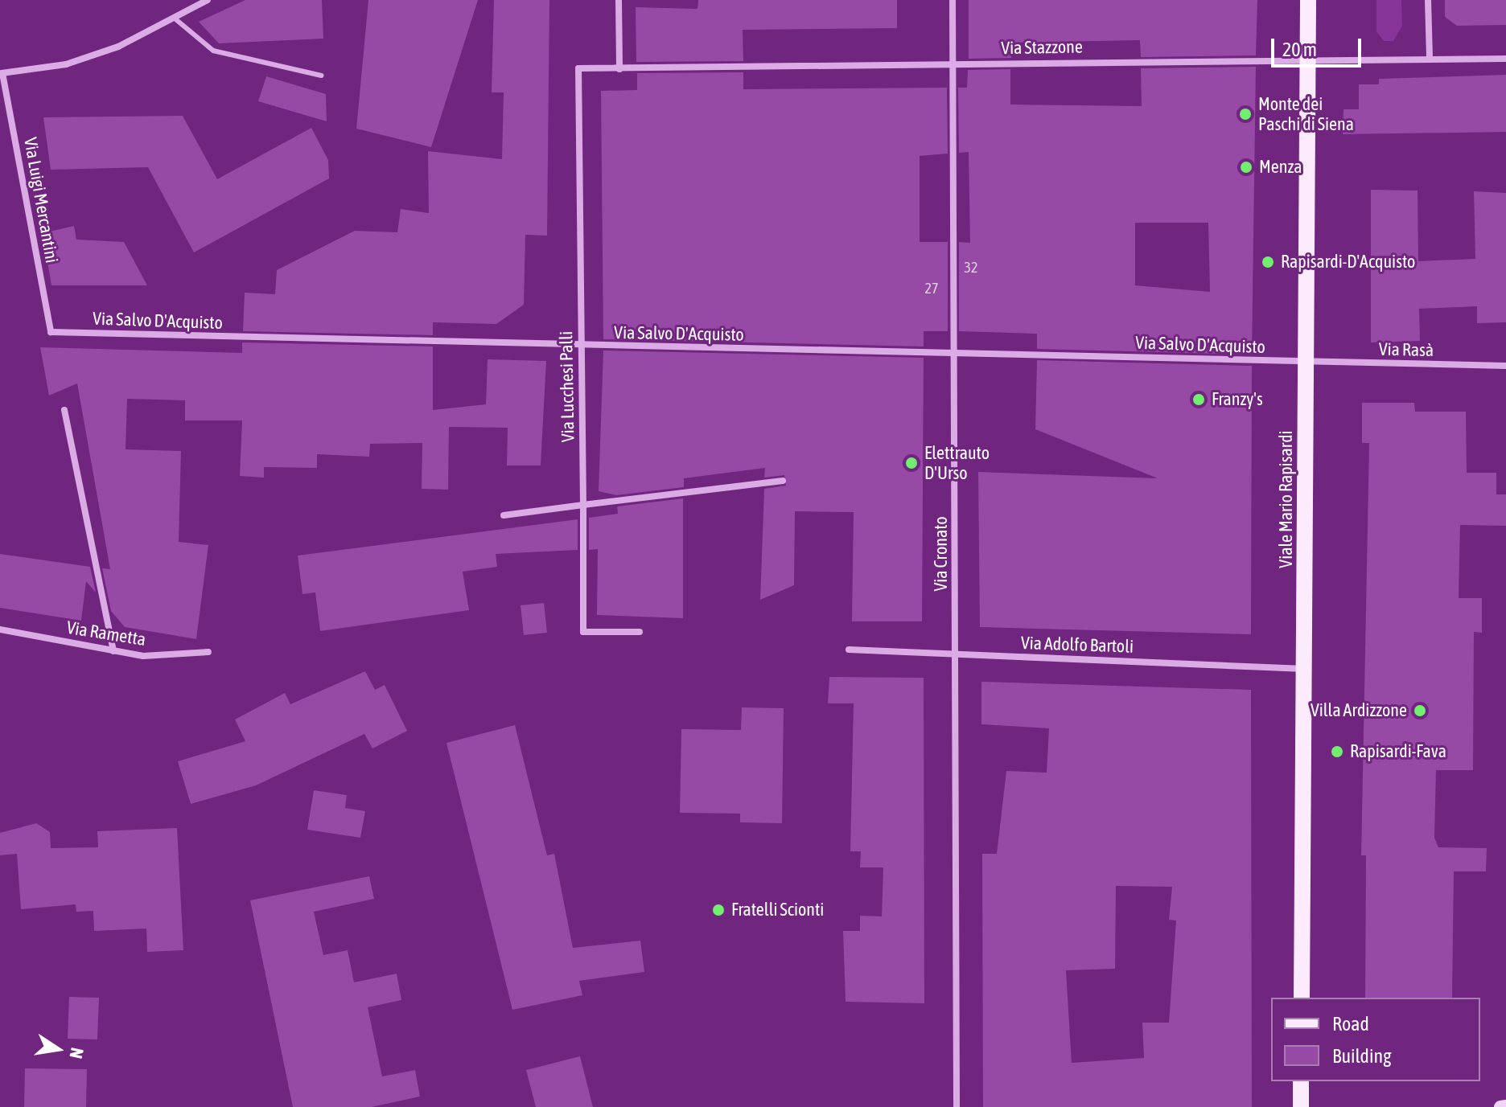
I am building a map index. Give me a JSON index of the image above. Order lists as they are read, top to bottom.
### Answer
{
  "streets": {
    "main road": ["Viale Mario Rapisardi"],
    "street": [
      "Via Stazzone",
      "Via Luigi Mercantini",
      "Via Salvo D'Acquisto",
      "Via Rasà",
      "Via Lucchesi Palli",
      "Via Cronato",
      "Via Rametta",
      "Via Adolfo Bartoli"
    ]
  },
  "crossings": [
    ["Via Stazzone", "Via Lucchesi Palli"],
    ["Via Stazzone", "Viale Mario Rapisardi"],
    ["Via Stazzone", "Via Cronato"],
    ["Via Luigi Mercantini", "Via Salvo D'Acquisto"],
    ["Via Salvo D'Acquisto", "Via Rasà"],
    ["Via Salvo D'Acquisto", "Via Lucchesi Palli"],
    ["Via Salvo D'Acquisto", "Viale Mario Rapisardi"],
    ["Via Salvo D'Acquisto", "Via Cronato"],
    ["Via Rasà", "Viale Mario Rapisardi"],
    ["Viale Mario Rapisardi", "Via Adolfo Bartoli"],
    ["Via Cronato", "Via Adolfo Bartoli"]
  ],
  "places": [
    "Monte dei Paschi di Siena",
    "Menza",
    "Rapisardi-D'Acquisto",
    "Franzy's",
    "Elettrauto D'Urso",
    "Villa Ardizzone",
    "Rapisardi-Fava",
    "Fratelli Scionti"
  ],
  "house_numbers": ["32", "27"],
  "legend": ["Road", "Building"],
  "scale_bar": "20 m",
  "north": "right"
}
